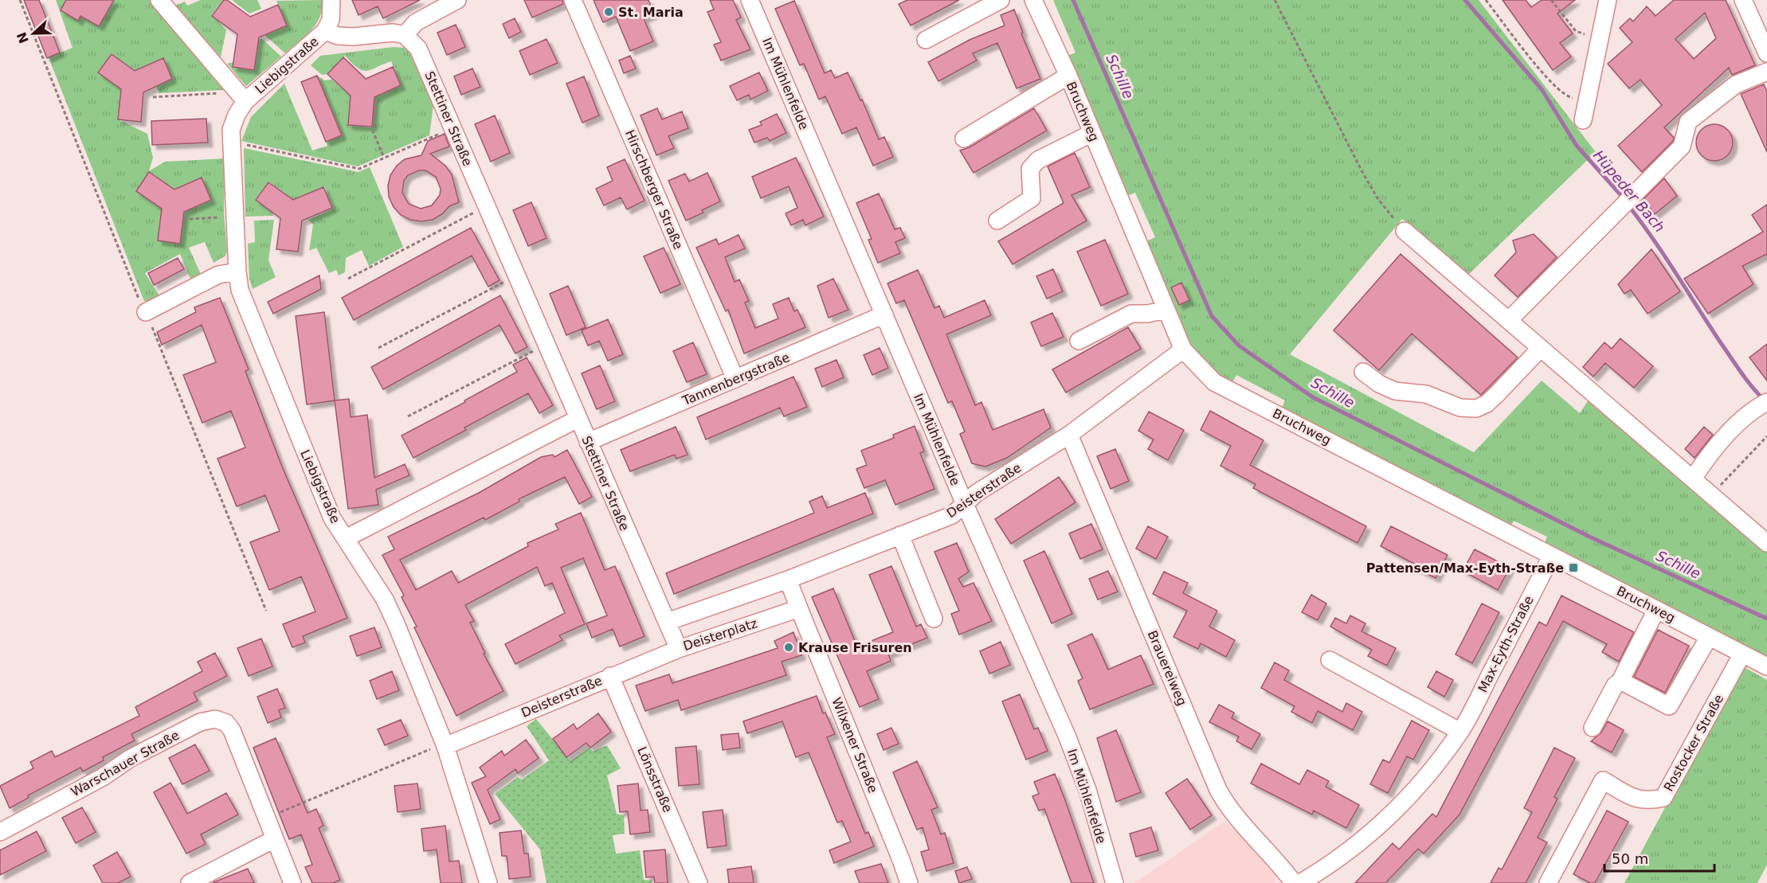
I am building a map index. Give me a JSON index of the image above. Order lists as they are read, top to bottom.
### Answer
{
  "streets": {
    "street": [
      "Liebigstraße",
      "Im Mühlenfelde",
      "Bruchweg",
      "Stettiner Straße",
      "Hirschberger Straße",
      "Tannenbergstraße",
      "Deisterstraße",
      "Deisterplatz",
      "Max-Eyth-Straße",
      "Brauereiweg",
      "Rostocker Straße",
      "Wilxener Straße",
      "Warschauer Straße",
      "Lönsstraße"
    ]
  },
  "crossings": [
    ["Liebigstraße", "Deisterstraße"],
    ["Im Mühlenfelde", "Tannenbergstraße"],
    ["Im Mühlenfelde", "Deisterstraße"],
    ["Bruchweg", "Deisterstraße"],
    ["Bruchweg", "Max-Eyth-Straße"],
    ["Bruchweg", "Rostocker Straße"],
    ["Stettiner Straße", "Tannenbergstraße"],
    ["Stettiner Straße", "Deisterplatz"],
    ["Hirschberger Straße", "Tannenbergstraße"],
    ["Deisterstraße", "Deisterplatz"],
    ["Deisterstraße", "Brauereiweg"],
    ["Deisterstraße", "Lönsstraße"],
    ["Deisterplatz", "Wilxener Straße"]
  ],
  "water": ["Schille", "Hüpeder Bach"],
  "places": {
    "other": ["St. Maria", "Krause Frisuren"],
    "transit": ["Pattensen/Max-Eyth-Straße"]
  },
  "scale_bar": "50 m",
  "north": "left"
}
